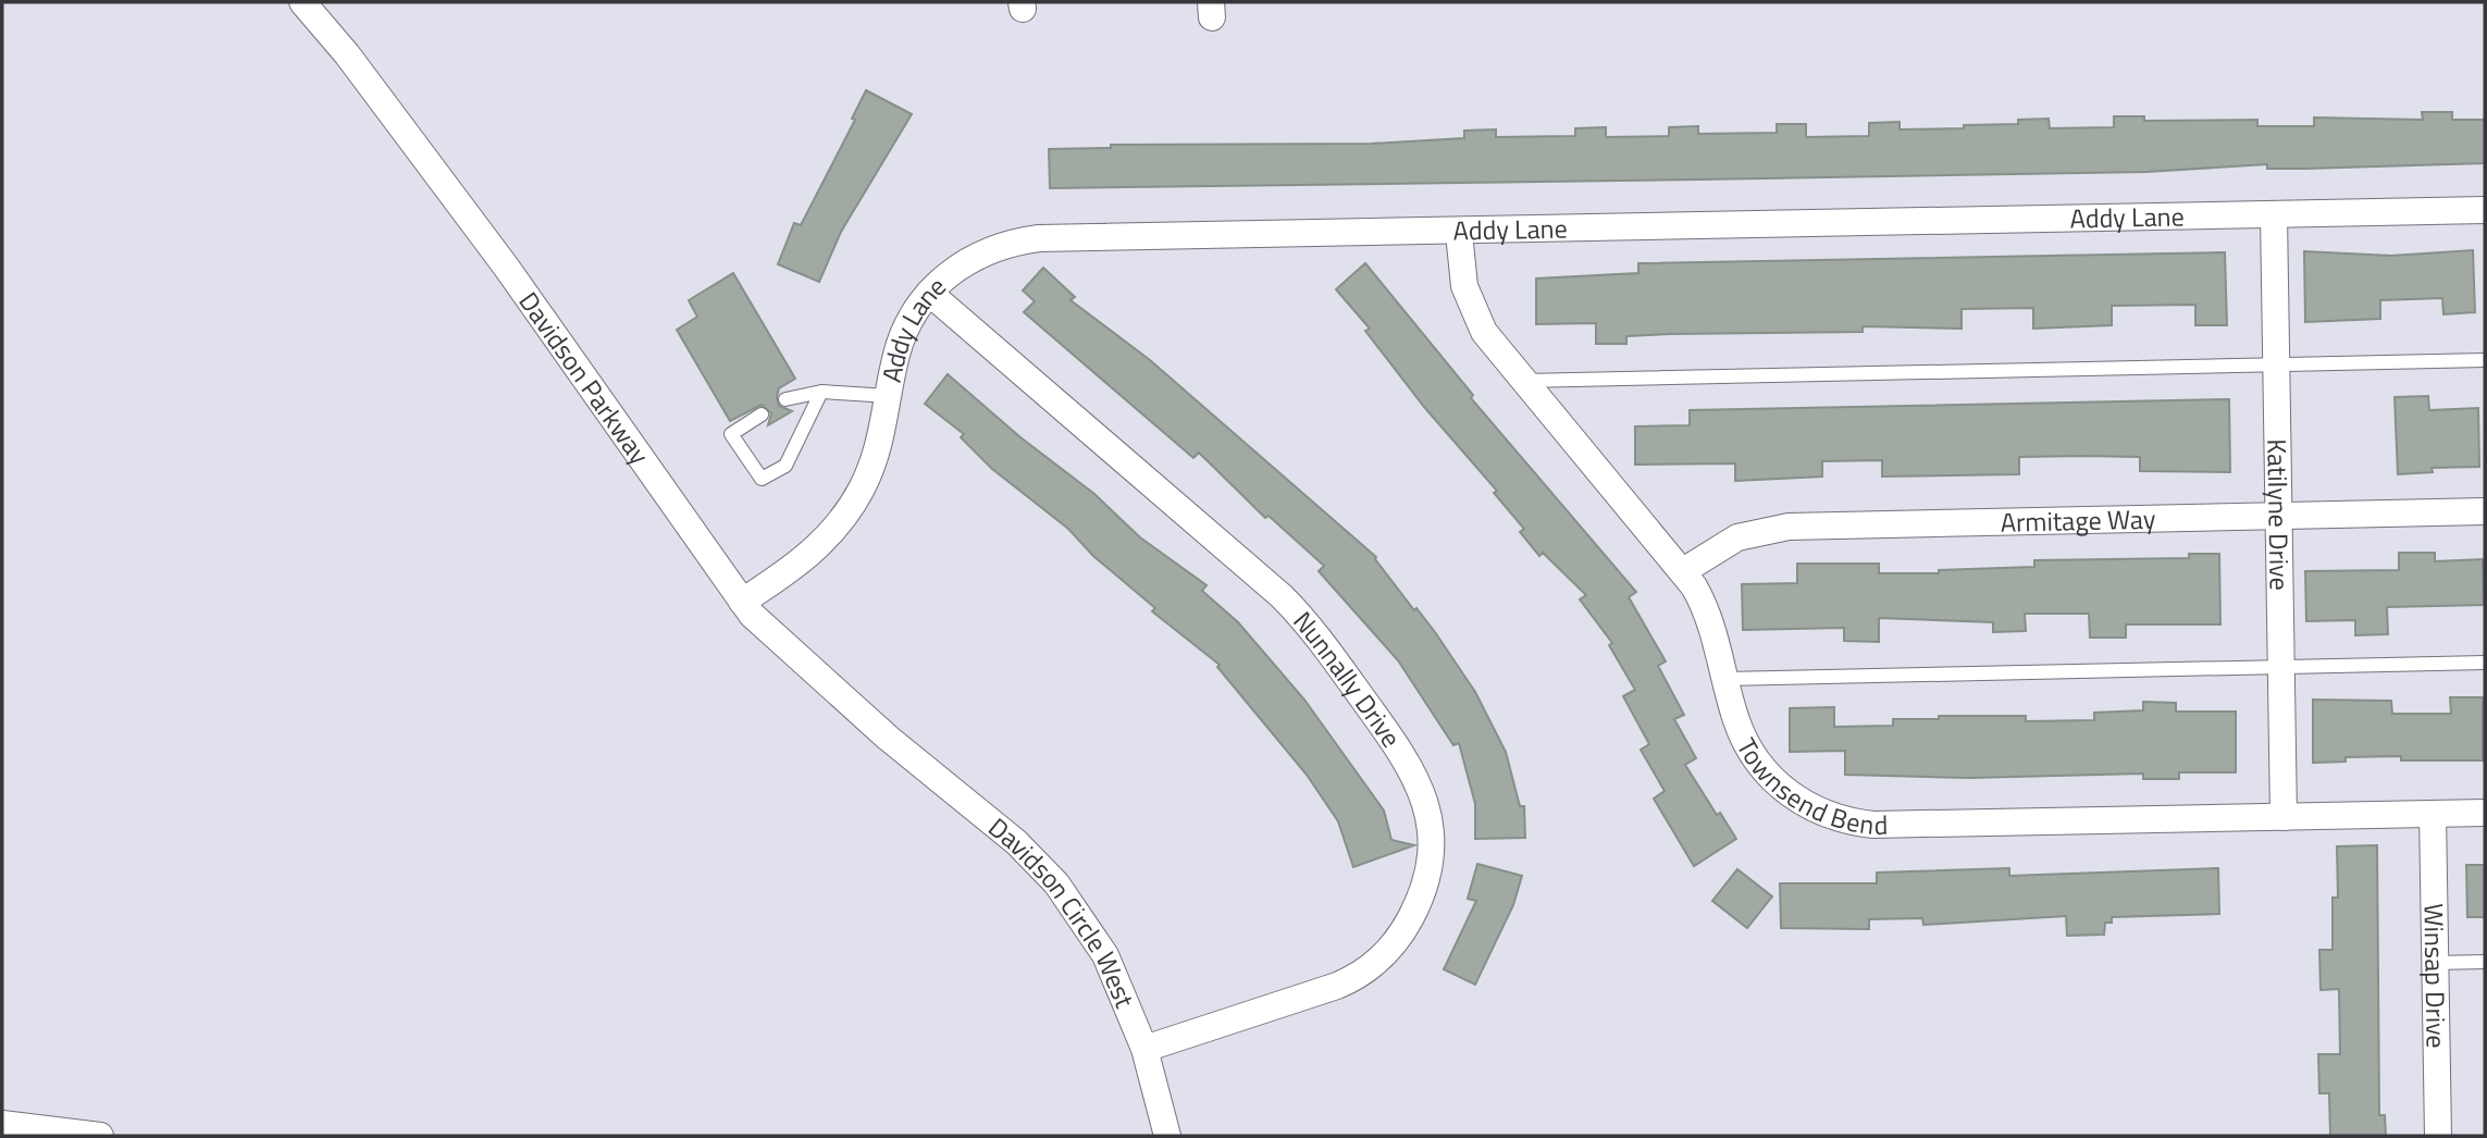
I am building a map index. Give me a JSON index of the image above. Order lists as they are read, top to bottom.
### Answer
{
  "streets": {
    "street": [
      "Addy Lane",
      "Davidson Parkway",
      "Katilyne Drive",
      "Armitage Way",
      "Nunnally Drive",
      "Townsend Bend",
      "Davidson Circle West",
      "Winsap Drive"
    ]
  },
  "crossings": [
    ["Addy Lane", "Davidson Parkway"],
    ["Addy Lane", "Katilyne Drive"],
    ["Addy Lane", "Nunnally Drive"],
    ["Addy Lane", "Townsend Bend"],
    ["Davidson Parkway", "Davidson Circle West"],
    ["Katilyne Drive", "Armitage Way"],
    ["Katilyne Drive", "Townsend Bend"],
    ["Armitage Way", "Townsend Bend"],
    ["Nunnally Drive", "Davidson Circle West"],
    ["Townsend Bend", "Winsap Drive"]
  ]
}
